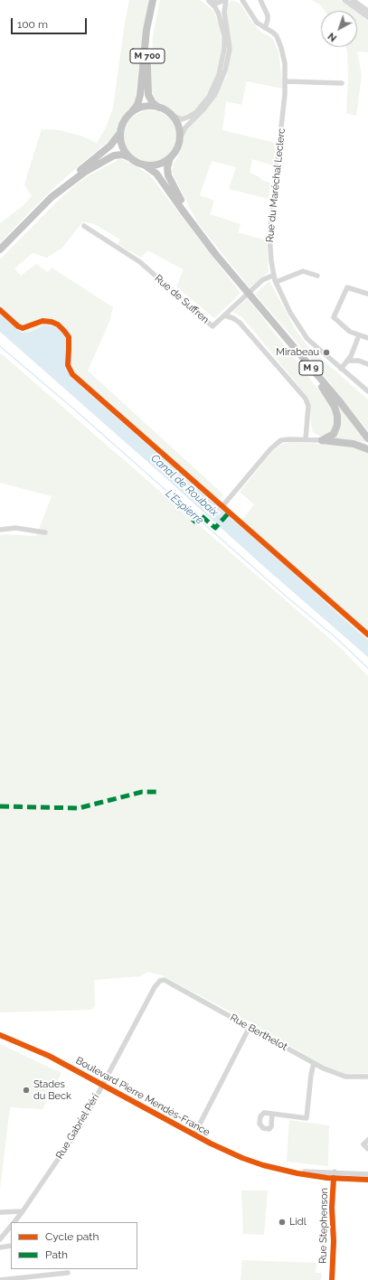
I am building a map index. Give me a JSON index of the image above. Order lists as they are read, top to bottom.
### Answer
{
  "streets": {
    "highway": ["M 700", "M 9"],
    "street": [
      "Rue du Maréchal Leclerc",
      "Rue de Suffren",
      "Rue Berthelot",
      "Boulevard Pierre Mendès-France",
      "Rue Gabriel Péri",
      "Rue Stephenson"
    ]
  },
  "crossings": [
    ["M 700", "M 9"],
    ["Rue du Maréchal Leclerc", "Rue de Suffren"],
    ["Rue Berthelot", "Rue Gabriel Péri"],
    ["Boulevard Pierre Mendès-France", "Rue Gabriel Péri"],
    ["Boulevard Pierre Mendès-France", "Rue Stephenson"]
  ],
  "water": ["Canal de Roubaix", "L'Espierre"],
  "places": ["Mirabeau", "Stades du Beck", "Lidl"],
  "legend": ["Cycle path", "Path"],
  "scale_bar": "100 m",
  "north": "bottom left"
}
